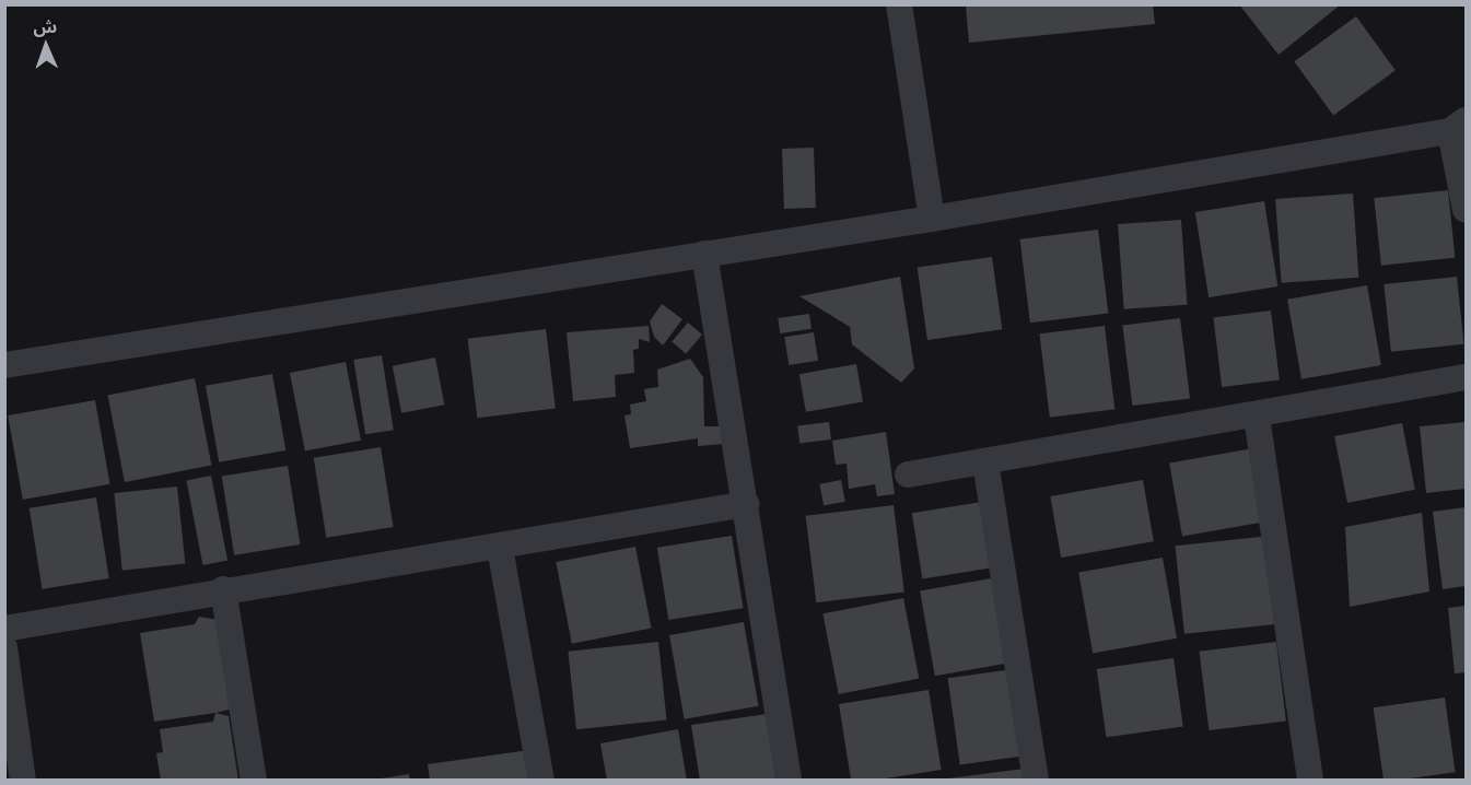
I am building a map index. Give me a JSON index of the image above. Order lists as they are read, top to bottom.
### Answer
{
  "north": "top"
}
